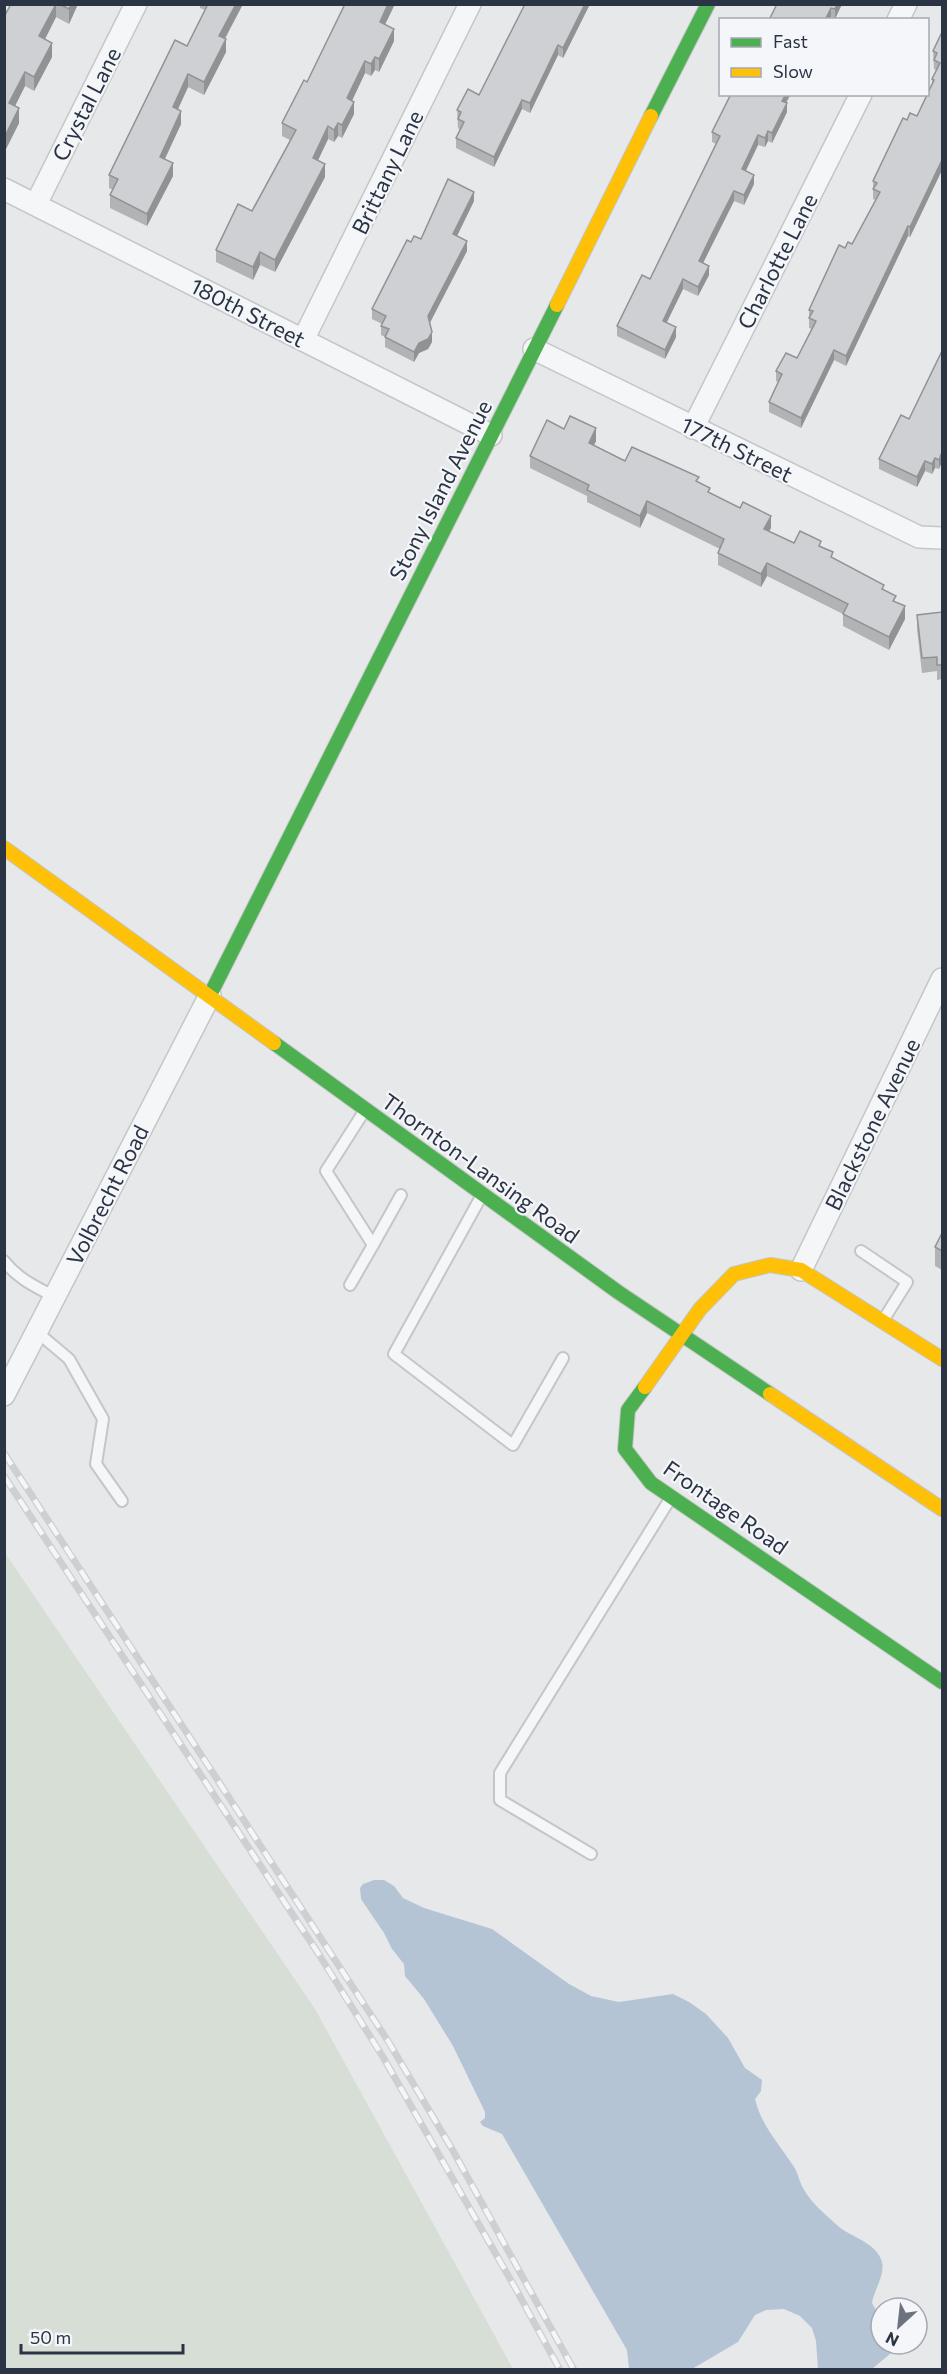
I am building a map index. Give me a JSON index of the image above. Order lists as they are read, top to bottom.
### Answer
{
  "streets": {
    "street": [
      "Crystal Lane",
      "Brittany Lane",
      "Charlotte Lane",
      "180th Street",
      "177th Street",
      "Stony Island Avenue",
      "Blackstone Avenue",
      "Thornton-Lansing Road",
      "Volbrecht Road",
      "Frontage Road"
    ]
  },
  "crossings": [
    ["Crystal Lane", "180th Street"],
    ["Brittany Lane", "180th Street"],
    ["Charlotte Lane", "177th Street"],
    ["180th Street", "Stony Island Avenue"],
    ["177th Street", "Stony Island Avenue"],
    ["Stony Island Avenue", "Thornton-Lansing Road"],
    ["Stony Island Avenue", "Volbrecht Road"],
    ["Blackstone Avenue", "Frontage Road"],
    ["Thornton-Lansing Road", "Volbrecht Road"],
    ["Thornton-Lansing Road", "Frontage Road"]
  ],
  "legend": ["Fast", "Slow"],
  "scale_bar": "50 m",
  "north": "bottom left"
}
